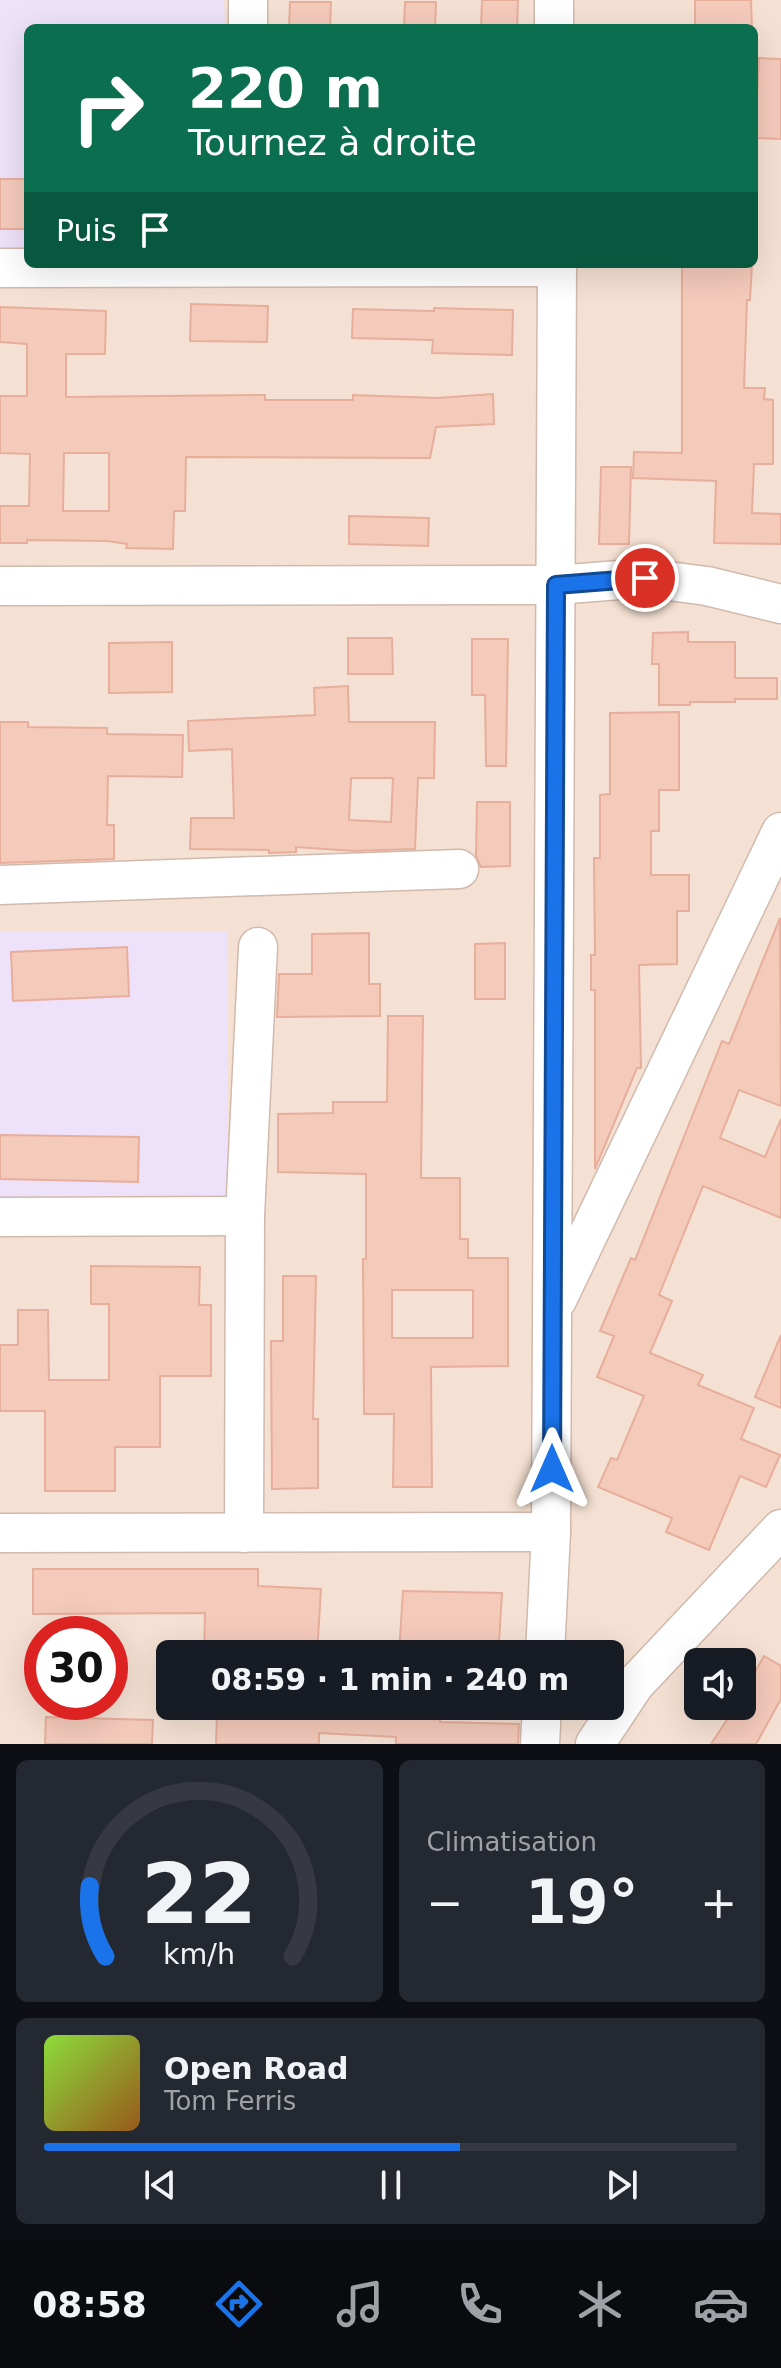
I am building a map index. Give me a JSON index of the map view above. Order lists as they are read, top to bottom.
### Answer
{
  "page": {
    "turn": ["220 m", "Tournez à droite"],
    "then": "Puis",
    "limit": "30",
    "trip": "08:59 · 1 min · 240 m",
    "tile": "Climatisation",
    "heat": ["−", "19°", "+"],
    "song": ["Open Road", "Tom Ferris"],
    "tabs": "08:58",
    "gauge": ["22", "km/h"]
  }
}
